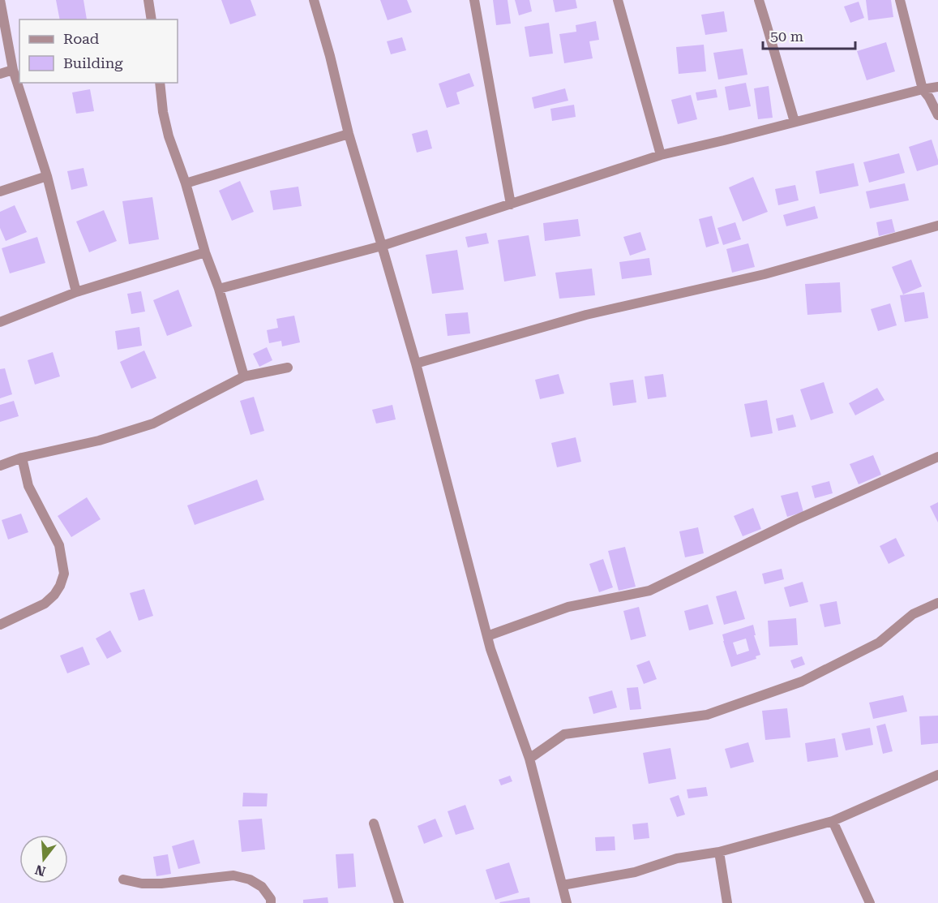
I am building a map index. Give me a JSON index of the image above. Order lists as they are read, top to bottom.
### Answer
{
  "legend": ["Road", "Building"],
  "scale_bar": "50 m",
  "north": "bottom"
}
